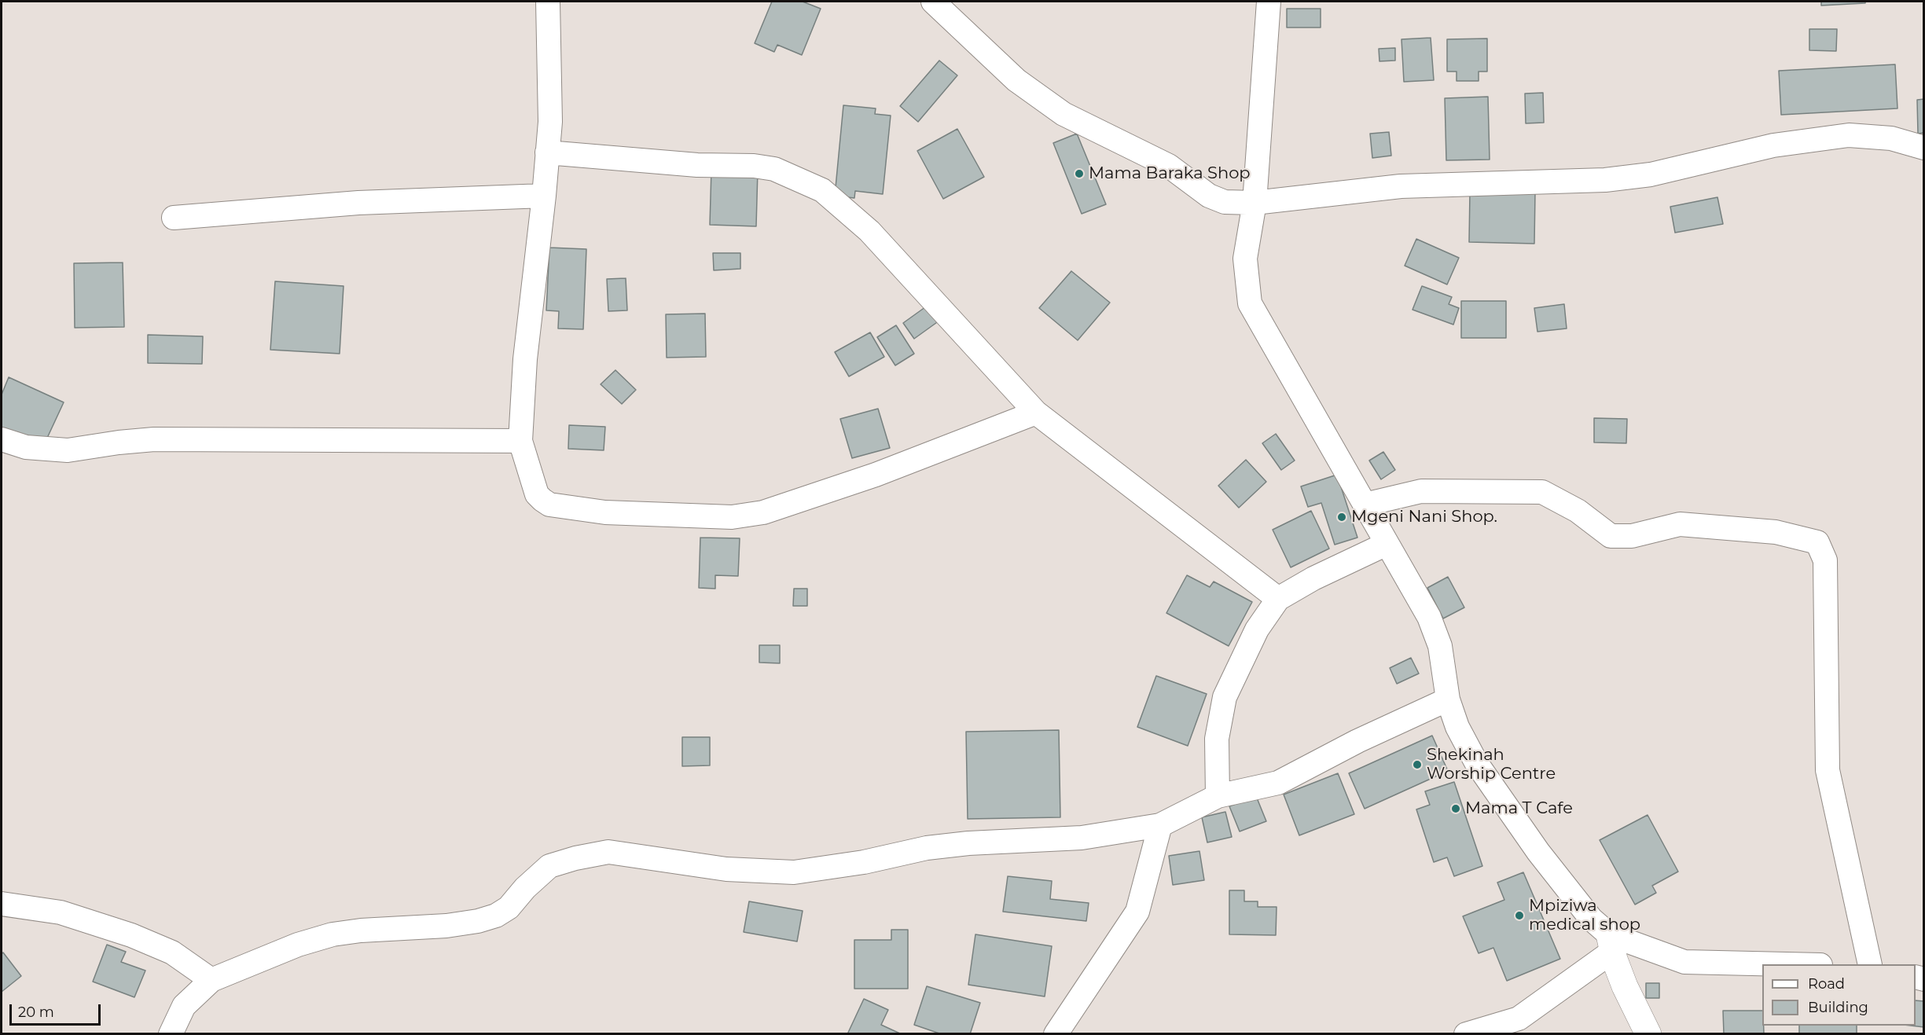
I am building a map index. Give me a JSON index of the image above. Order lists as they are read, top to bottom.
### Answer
{
  "places": [
    "Mama Baraka Shop",
    "Mgeni Nani Shop.",
    "Shekinah Worship Centre",
    "Mama T Cafe",
    "Mpiziwa medical shop"
  ],
  "legend": ["Road", "Building"],
  "scale_bar": "20 m"
}
